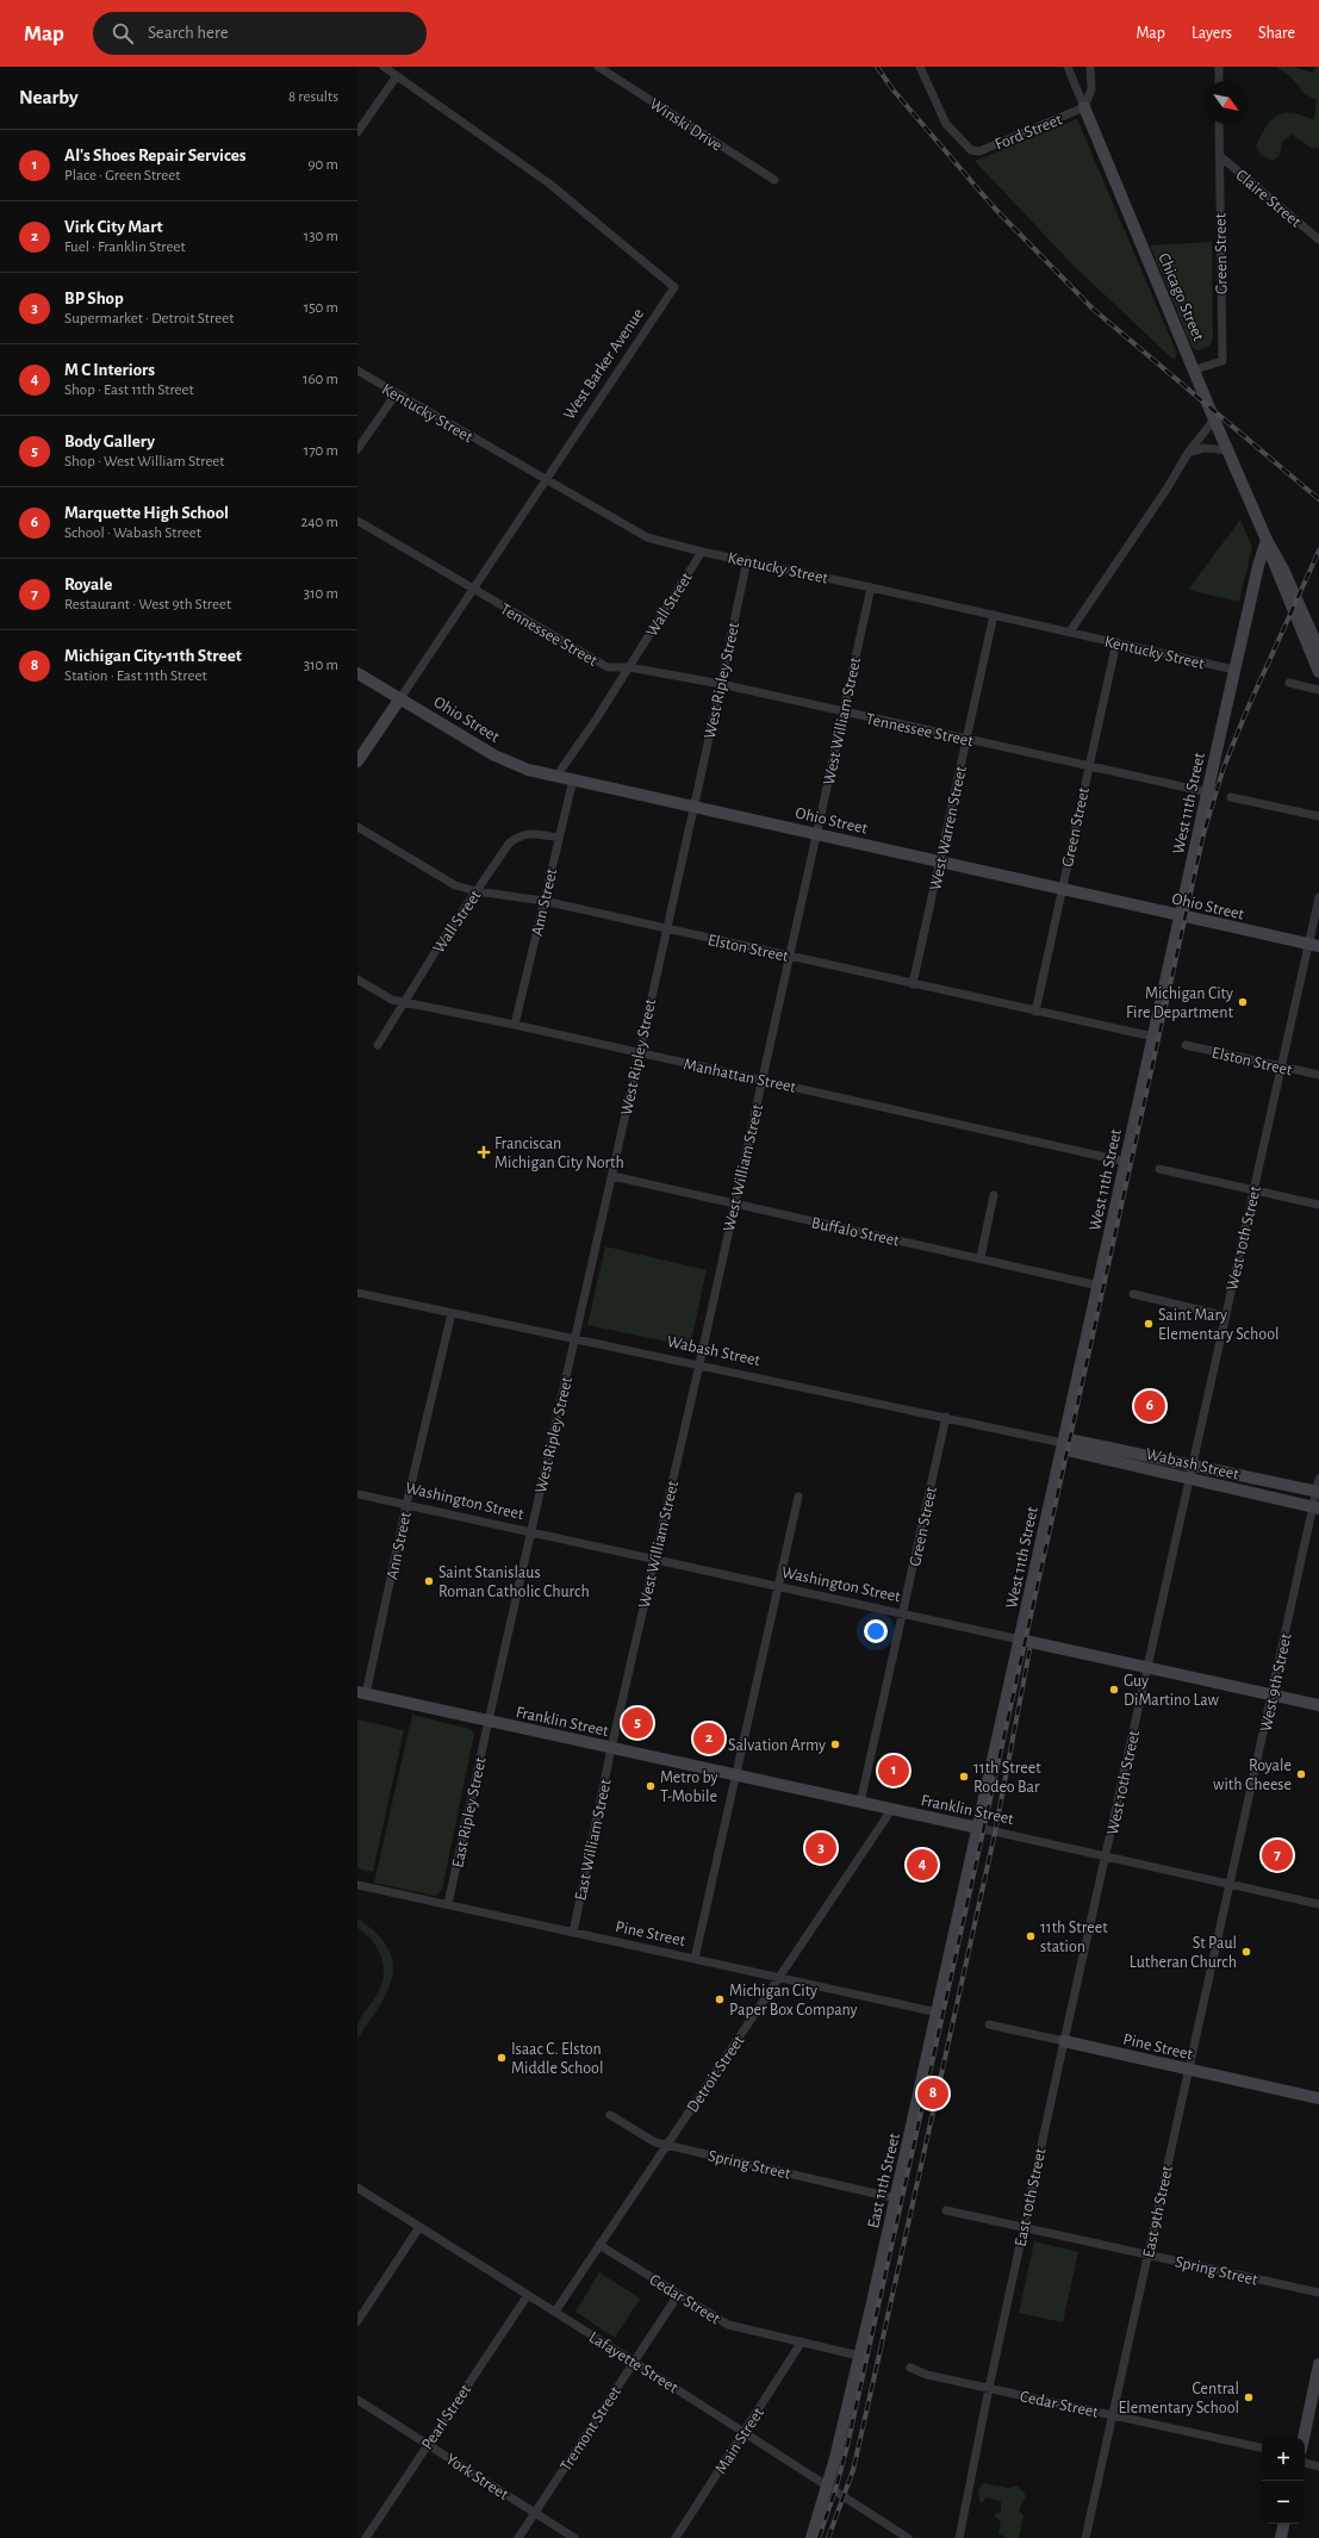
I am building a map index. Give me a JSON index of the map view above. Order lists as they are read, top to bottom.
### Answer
{
  "streets": {
    "street": [
      "Winski Drive",
      "Ford Street",
      "Claire Street",
      "Green Street",
      "Chicago Street",
      "West Barker Avenue",
      "Kentucky Street",
      "Wall Street",
      "Tennessee Street",
      "West Ripley Street",
      "Ohio Street",
      "West William Street",
      "West 11th Street",
      "West Warren Street",
      "Ann Street",
      "Elston Street",
      "Manhattan Street",
      "Buffalo Street",
      "West 10th Street",
      "Wabash Street",
      "Washington Street",
      "West 9th Street",
      "Franklin Street",
      "East Ripley Street",
      "East William Street",
      "Pine Street",
      "Detroit Street",
      "Spring Street",
      "East 11th Street",
      "East 10th Street",
      "East 9th Street",
      "Cedar Street",
      "Lafayette Street",
      "Pearl Street",
      "Tremont Street",
      "Main Street",
      "York Street"
    ]
  },
  "crossings": [
    ["Ford Street", "Chicago Street"],
    ["Claire Street", "Green Street"],
    ["Green Street", "Chicago Street"],
    ["Green Street", "Kentucky Street"],
    ["Green Street", "Tennessee Street"],
    ["Green Street", "Ohio Street"],
    ["Green Street", "Elston Street"],
    ["Green Street", "Wabash Street"],
    ["Green Street", "Washington Street"],
    ["Green Street", "Franklin Street"],
    ["Chicago Street", "West 11th Street"],
    ["West Barker Avenue", "Kentucky Street"],
    ["West Barker Avenue", "Tennessee Street"],
    ["West Barker Avenue", "Ohio Street"],
    ["Kentucky Street", "Wall Street"],
    ["Kentucky Street", "West Ripley Street"],
    ["Kentucky Street", "West William Street"],
    ["Kentucky Street", "West 11th Street"],
    ["Kentucky Street", "West Warren Street"],
    ["Wall Street", "Tennessee Street"],
    ["Wall Street", "Ohio Street"],
    ["Wall Street", "Ann Street"],
    ["Wall Street", "Elston Street"],
    ["Wall Street", "Manhattan Street"],
    ["Tennessee Street", "West Ripley Street"],
    ["Tennessee Street", "West William Street"],
    ["Tennessee Street", "West 11th Street"],
    ["Tennessee Street", "West Warren Street"],
    ["West Ripley Street", "Ohio Street"],
    ["West Ripley Street", "Elston Street"],
    ["West Ripley Street", "Manhattan Street"],
    ["West Ripley Street", "Buffalo Street"],
    ["West Ripley Street", "Wabash Street"],
    ["West Ripley Street", "Washington Street"],
    ["West Ripley Street", "Franklin Street"],
    ["West Ripley Street", "East Ripley Street"],
    ["Ohio Street", "West William Street"],
    ["Ohio Street", "West 11th Street"],
    ["Ohio Street", "West Warren Street"],
    ["Ohio Street", "Ann Street"],
    ["Ohio Street", "West 10th Street"],
    ["West William Street", "Elston Street"],
    ["West William Street", "Manhattan Street"],
    ["West William Street", "Buffalo Street"],
    ["West William Street", "Wabash Street"],
    ["West William Street", "Washington Street"],
    ["West William Street", "Franklin Street"],
    ["West William Street", "East William Street"],
    ["West 11th Street", "Elston Street"],
    ["West 11th Street", "Manhattan Street"],
    ["West 11th Street", "Buffalo Street"],
    ["West 11th Street", "Wabash Street"],
    ["West 11th Street", "Washington Street"],
    ["West 11th Street", "Franklin Street"],
    ["West 11th Street", "East 11th Street"],
    ["West Warren Street", "Elston Street"],
    ["Ann Street", "Elston Street"],
    ["Ann Street", "Manhattan Street"],
    ["Ann Street", "Wabash Street"],
    ["Ann Street", "Washington Street"],
    ["Ann Street", "Franklin Street"],
    ["Elston Street", "West 10th Street"],
    ["West 10th Street", "Wabash Street"],
    ["West 10th Street", "Washington Street"],
    ["West 10th Street", "Franklin Street"],
    ["West 10th Street", "East 10th Street"],
    ["Wabash Street", "West 9th Street"],
    ["Washington Street", "West 9th Street"],
    ["West 9th Street", "Franklin Street"],
    ["West 9th Street", "East 9th Street"],
    ["Franklin Street", "East Ripley Street"],
    ["Franklin Street", "East William Street"],
    ["Franklin Street", "Detroit Street"],
    ["Franklin Street", "East 11th Street"],
    ["Franklin Street", "East 10th Street"],
    ["Franklin Street", "East 9th Street"],
    ["East Ripley Street", "Pine Street"],
    ["East William Street", "Pine Street"],
    ["Pine Street", "Detroit Street"],
    ["Pine Street", "East 11th Street"],
    ["Pine Street", "East 10th Street"],
    ["Pine Street", "East 9th Street"],
    ["Detroit Street", "Spring Street"],
    ["Detroit Street", "Cedar Street"],
    ["Detroit Street", "Lafayette Street"],
    ["Spring Street", "East 11th Street"],
    ["Spring Street", "East 10th Street"],
    ["Spring Street", "East 9th Street"],
    ["East 11th Street", "Cedar Street"],
    ["East 11th Street", "Lafayette Street"],
    ["East 10th Street", "Cedar Street"],
    ["East 9th Street", "Cedar Street"],
    ["Cedar Street", "Tremont Street"],
    ["Cedar Street", "Main Street"],
    ["Lafayette Street", "Pearl Street"],
    ["Lafayette Street", "Tremont Street"],
    ["Lafayette Street", "Main Street"],
    ["Pearl Street", "York Street"],
    ["Tremont Street", "York Street"]
  ],
  "places": {
    "other": [
      "Michigan City Fire Department",
      "Saint Mary Elementary School",
      "Saint Stanislaus Roman Catholic Church",
      "Guy DiMartino Law",
      "Salvation Army",
      "Royale with Cheese",
      "11th Street Rodeo Bar",
      "Metro by T-Mobile",
      "11th Street station",
      "St Paul Lutheran Church",
      "Michigan City Paper Box Company",
      "Isaac C. Elston Middle School",
      "Central Elementary School"
    ],
    "health": ["Franciscan Michigan City North"]
  },
  "north": "bottom right",
  "page": {
    "header": "Map",
    "search": "Search here",
    "nav": ["Map", "Layers", "Share"],
    "heading": ["Nearby", "8 results"],
    "list": [
      {
        "mark": "1",
        "name": "Al's Shoes Repair Services",
        "note": "Place · Green Street",
        "value": "90 m"
      },
      {
        "mark": "2",
        "name": "Virk City Mart",
        "note": "Fuel · Franklin Street",
        "value": "130 m"
      },
      {
        "mark": "3",
        "name": "BP Shop",
        "note": "Supermarket · Detroit Street",
        "value": "150 m"
      },
      {
        "mark": "4",
        "name": "M C Interiors",
        "note": "Shop · East 11th Street",
        "value": "160 m"
      },
      {
        "mark": "5",
        "name": "Body Gallery",
        "note": "Shop · West William Street",
        "value": "170 m"
      },
      {
        "mark": "6",
        "name": "Marquette High School",
        "note": "School · Wabash Street",
        "value": "240 m"
      },
      {
        "mark": "7",
        "name": "Royale",
        "note": "Restaurant · West 9th Street",
        "value": "310 m"
      },
      {
        "mark": "8",
        "name": "Michigan City-11th Street",
        "note": "Station · East 11th Street",
        "value": "310 m"
      }
    ],
    "pins": [
      "6",
      "5",
      "2",
      "1",
      "3",
      "7",
      "4",
      "8"
    ],
    "map_buttons": ["+", "−"]
  }
}
